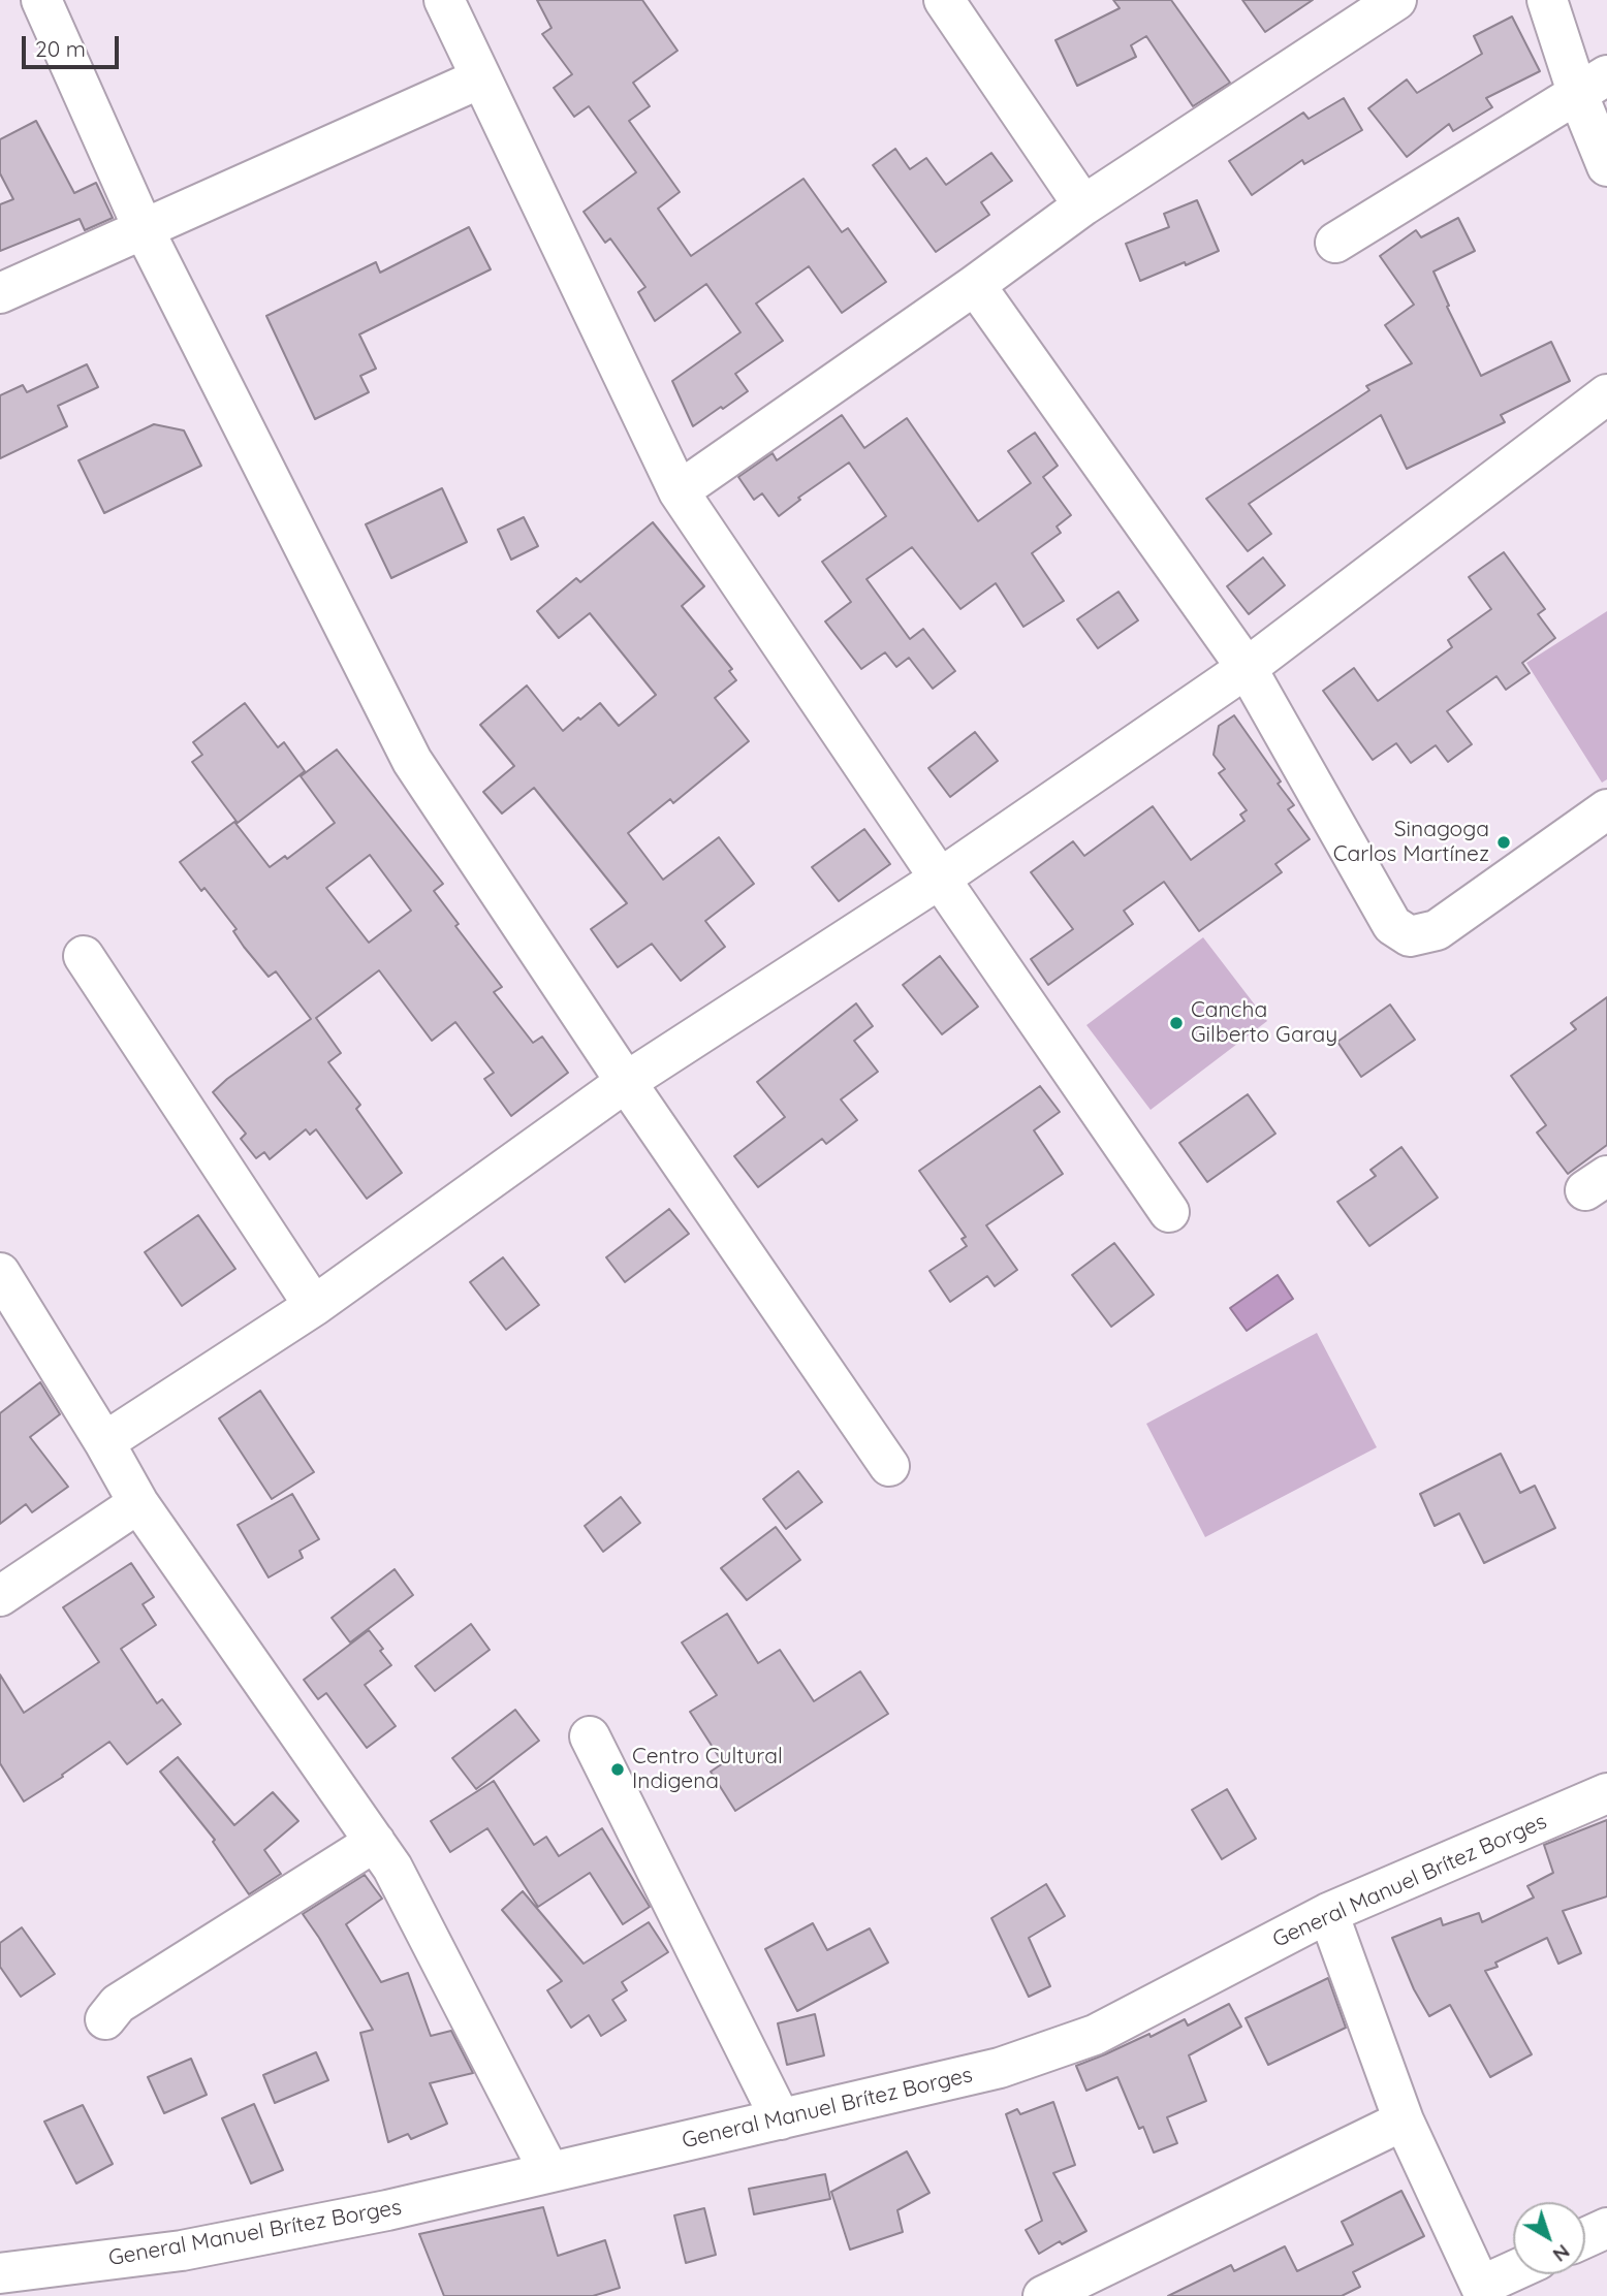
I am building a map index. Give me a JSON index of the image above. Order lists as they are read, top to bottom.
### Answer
{
  "streets": {
    "street": ["General Manuel Brítez Borges"]
  },
  "places": ["Sinagoga Carlos Martínez", "Cancha Gilberto Garay", "Centro Cultural Indigena"],
  "scale_bar": "20 m",
  "north": "bottom right"
}
